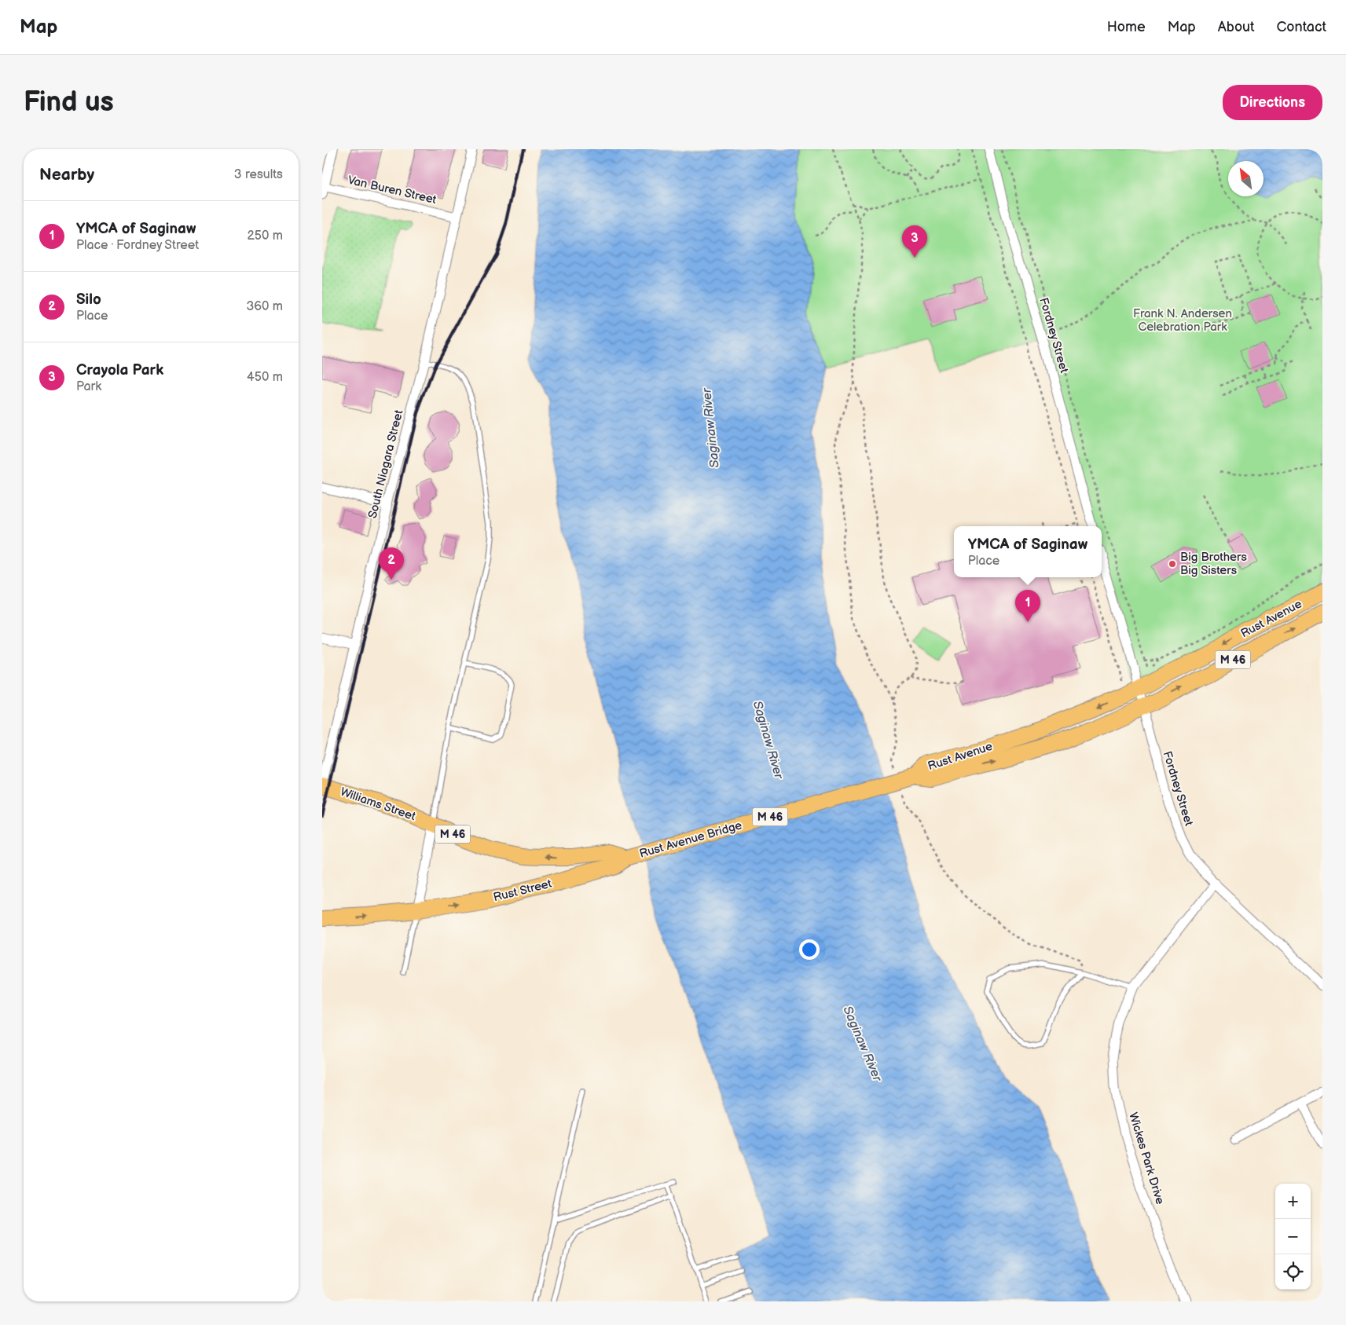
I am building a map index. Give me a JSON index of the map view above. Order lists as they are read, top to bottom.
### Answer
{
  "streets": {
    "highway": [
      "Rust Avenue",
      "M 46",
      "Williams Street",
      "Rust Avenue Bridge",
      "Rust Street"
    ],
    "street": [
      "Van Buren Street",
      "Fordney Street",
      "South Niagara Street",
      "Wickes Park Drive"
    ]
  },
  "crossings": [
    ["Van Buren Street", "South Niagara Street"],
    ["Fordney Street", "Rust Avenue"],
    ["Fordney Street", "Wickes Park Drive"],
    ["South Niagara Street", "Williams Street"],
    ["Rust Avenue", "Rust Avenue Bridge"],
    ["M 46", "Rust Street"],
    ["Williams Street", "Rust Avenue Bridge"],
    ["Williams Street", "Rust Street"],
    ["Rust Avenue Bridge", "Rust Street"]
  ],
  "one_way": ["Williams Street", "Rust Street"],
  "water": ["Saginaw River"],
  "parks": ["Frank N. Andersen Celebration Park"],
  "places": ["Big Brothers Big Sisters"],
  "north": "top left",
  "page": {
    "header": "Map",
    "nav": [
      "Home",
      "Map",
      "About",
      "Contact"
    ],
    "buttons": "Directions",
    "title": "Find us",
    "heading": ["Nearby", "3 results"],
    "list": [
      {
        "mark": "1",
        "name": "YMCA of Saginaw",
        "note": "Place · Fordney Street",
        "value": "250 m"
      },
      {
        "mark": "2",
        "name": "Silo",
        "note": "Place",
        "value": "360 m"
      },
      {
        "mark": "3",
        "name": "Crayola Park",
        "note": "Park",
        "value": "450 m"
      }
    ],
    "pins": ["3", "2", "1"],
    "popup": ["YMCA of Saginaw", "Place"],
    "map_buttons": ["+", "−"]
  }
}
